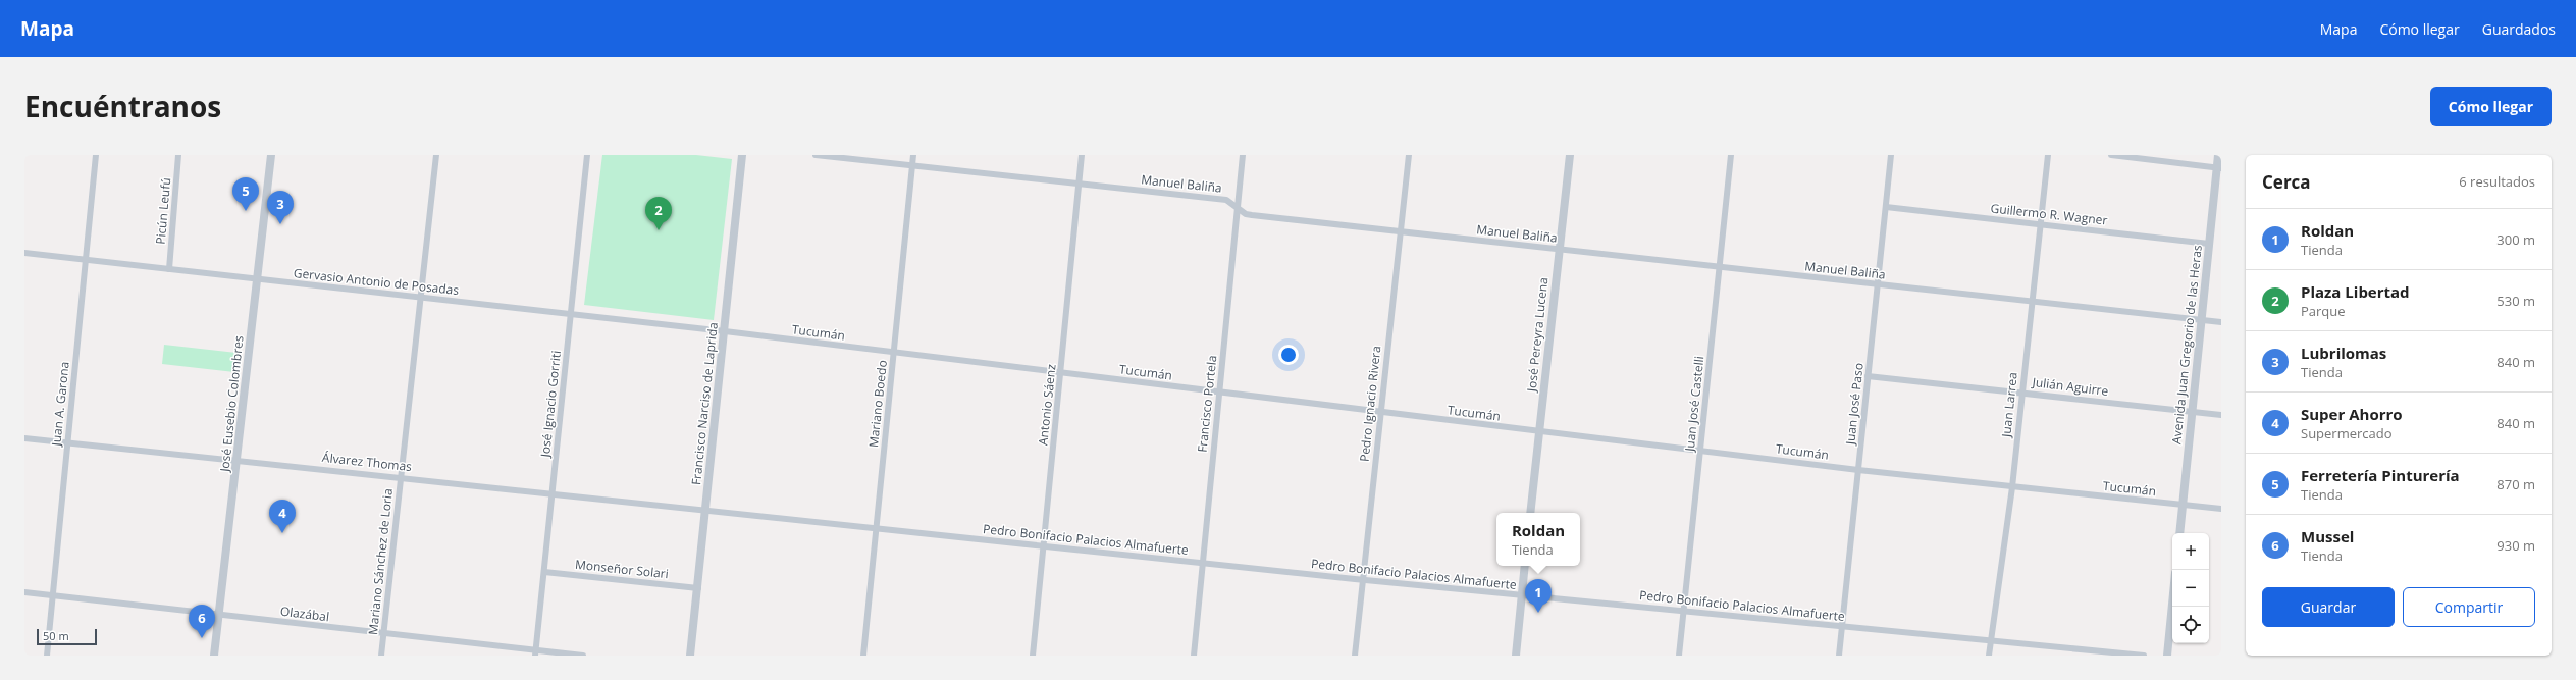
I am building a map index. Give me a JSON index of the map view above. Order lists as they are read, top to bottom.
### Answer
{
  "streets": {
    "street": [
      "Manuel Baliña",
      "Picún Leufú",
      "Guillermo R. Wagner",
      "Gervasio Antonio de Posadas",
      "Tucumán",
      "José Pereyra Lucena",
      "Avenida Juan Gregorio de las Heras",
      "Julián Aguirre",
      "Juan A. Garona",
      "José Eusebio Colombres",
      "José Ignacio Gorriti",
      "Francisco Narciso de Laprida",
      "Mariano Boedo",
      "Francisco Portela",
      "Pedro Ignacio Rivera",
      "Juan José Castelli",
      "Juan José Paso",
      "Antonio Sáenz",
      "Juan Larrea",
      "Álvarez Thomas",
      "Pedro Bonifacio Palacios Almafuerte",
      "Mariano Sánchez de Loria",
      "Monseñor Solari",
      "Olazábal"
    ]
  },
  "crossings": [
    ["Manuel Baliña", "José Pereyra Lucena"],
    ["Manuel Baliña", "Avenida Juan Gregorio de las Heras"],
    ["Manuel Baliña", "Mariano Boedo"],
    ["Manuel Baliña", "Francisco Portela"],
    ["Manuel Baliña", "Pedro Ignacio Rivera"],
    ["Manuel Baliña", "Juan José Castelli"],
    ["Manuel Baliña", "Juan José Paso"],
    ["Manuel Baliña", "Antonio Sáenz"],
    ["Manuel Baliña", "Juan Larrea"],
    ["Picún Leufú", "Gervasio Antonio de Posadas"],
    ["Guillermo R. Wagner", "Avenida Juan Gregorio de las Heras"],
    ["Guillermo R. Wagner", "Juan José Paso"],
    ["Guillermo R. Wagner", "Juan Larrea"],
    ["Gervasio Antonio de Posadas", "Tucumán"],
    ["Gervasio Antonio de Posadas", "Juan A. Garona"],
    ["Gervasio Antonio de Posadas", "José Eusebio Colombres"],
    ["Gervasio Antonio de Posadas", "José Ignacio Gorriti"],
    ["Gervasio Antonio de Posadas", "Francisco Narciso de Laprida"],
    ["Gervasio Antonio de Posadas", "Mariano Sánchez de Loria"],
    ["Tucumán", "José Pereyra Lucena"],
    ["Tucumán", "Avenida Juan Gregorio de las Heras"],
    ["Tucumán", "Francisco Narciso de Laprida"],
    ["Tucumán", "Mariano Boedo"],
    ["Tucumán", "Francisco Portela"],
    ["Tucumán", "Pedro Ignacio Rivera"],
    ["Tucumán", "Juan José Castelli"],
    ["Tucumán", "Juan José Paso"],
    ["Tucumán", "Antonio Sáenz"],
    ["Tucumán", "Juan Larrea"],
    ["Avenida Juan Gregorio de las Heras", "Julián Aguirre"],
    ["Julián Aguirre", "Juan José Paso"],
    ["Julián Aguirre", "Juan Larrea"],
    ["Juan A. Garona", "Álvarez Thomas"],
    ["Juan A. Garona", "Olazábal"],
    ["José Eusebio Colombres", "Álvarez Thomas"],
    ["José Eusebio Colombres", "Olazábal"],
    ["José Ignacio Gorriti", "Álvarez Thomas"],
    ["José Ignacio Gorriti", "Monseñor Solari"],
    ["José Ignacio Gorriti", "Olazábal"],
    ["Francisco Narciso de Laprida", "Álvarez Thomas"],
    ["Francisco Narciso de Laprida", "Pedro Bonifacio Palacios Almafuerte"],
    ["Francisco Narciso de Laprida", "Monseñor Solari"],
    ["Mariano Boedo", "Pedro Bonifacio Palacios Almafuerte"],
    ["Francisco Portela", "Pedro Bonifacio Palacios Almafuerte"],
    ["Pedro Ignacio Rivera", "Pedro Bonifacio Palacios Almafuerte"],
    ["Juan José Castelli", "Pedro Bonifacio Palacios Almafuerte"],
    ["Juan José Paso", "Pedro Bonifacio Palacios Almafuerte"],
    ["Antonio Sáenz", "Pedro Bonifacio Palacios Almafuerte"],
    ["Juan Larrea", "Pedro Bonifacio Palacios Almafuerte"],
    ["Álvarez Thomas", "Pedro Bonifacio Palacios Almafuerte"],
    ["Álvarez Thomas", "Mariano Sánchez de Loria"],
    ["Mariano Sánchez de Loria", "Olazábal"]
  ],
  "scale_bar": "50 m",
  "page": {
    "header": "Mapa",
    "nav": ["Mapa", "Cómo llegar", "Guardados"],
    "title": "Encuéntranos",
    "buttons": [
      "Cómo llegar",
      ["Guardar", "Compartir"]
    ],
    "heading": ["Cerca", "6 resultados"],
    "pins": [
      "5",
      "3",
      "2",
      "4",
      "1",
      "6"
    ],
    "list": [
      {
        "mark": "1",
        "name": "Roldan",
        "note": "Tienda",
        "value": "300 m"
      },
      {
        "mark": "2",
        "name": "Plaza Libertad",
        "note": "Parque",
        "value": "530 m"
      },
      {
        "mark": "3",
        "name": "Lubrilomas",
        "note": "Tienda",
        "value": "840 m"
      },
      {
        "mark": "4",
        "name": "Super Ahorro",
        "note": "Supermercado",
        "value": "840 m"
      },
      {
        "mark": "5",
        "name": "Ferretería Pinturería",
        "note": "Tienda",
        "value": "870 m"
      },
      {
        "mark": "6",
        "name": "Mussel",
        "note": "Tienda",
        "value": "930 m"
      }
    ],
    "popup": ["Roldan", "Tienda"],
    "map_buttons": ["+", "−"],
    "scale": "50 m"
  }
}
